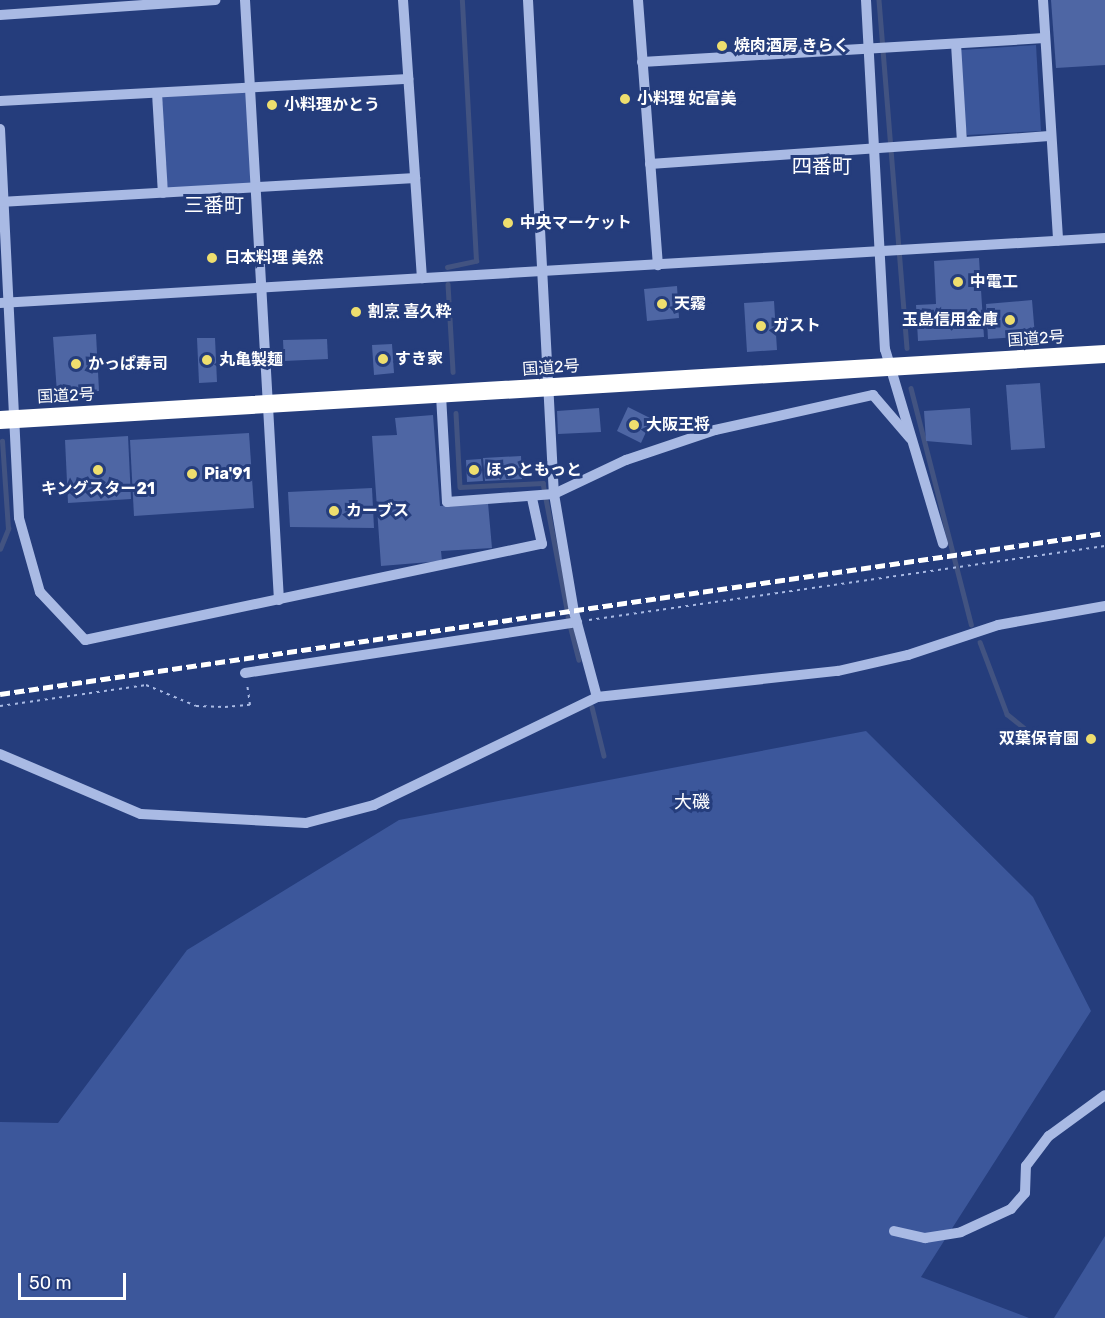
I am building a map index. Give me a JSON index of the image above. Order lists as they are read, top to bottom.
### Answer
{
  "streets": {
    "highway": ["国道2号"]
  },
  "districts": ["四番町", "三番町", "大磯"],
  "places": [
    "焼肉酒房 きらく",
    "小料理 妃富美",
    "小料理かとう",
    "中央マーケット",
    "日本料理 美然",
    "中電工",
    "天霧",
    "割烹 喜久粋",
    "玉島信用金庫",
    "ガスト",
    "すき家",
    "丸亀製麺",
    "かっぱ寿司",
    "大阪王将",
    "キングスター21",
    "ほっともっと",
    "Pia'91",
    "カーブス",
    "双葉保育園"
  ],
  "scale_bar": "50 m"
}
